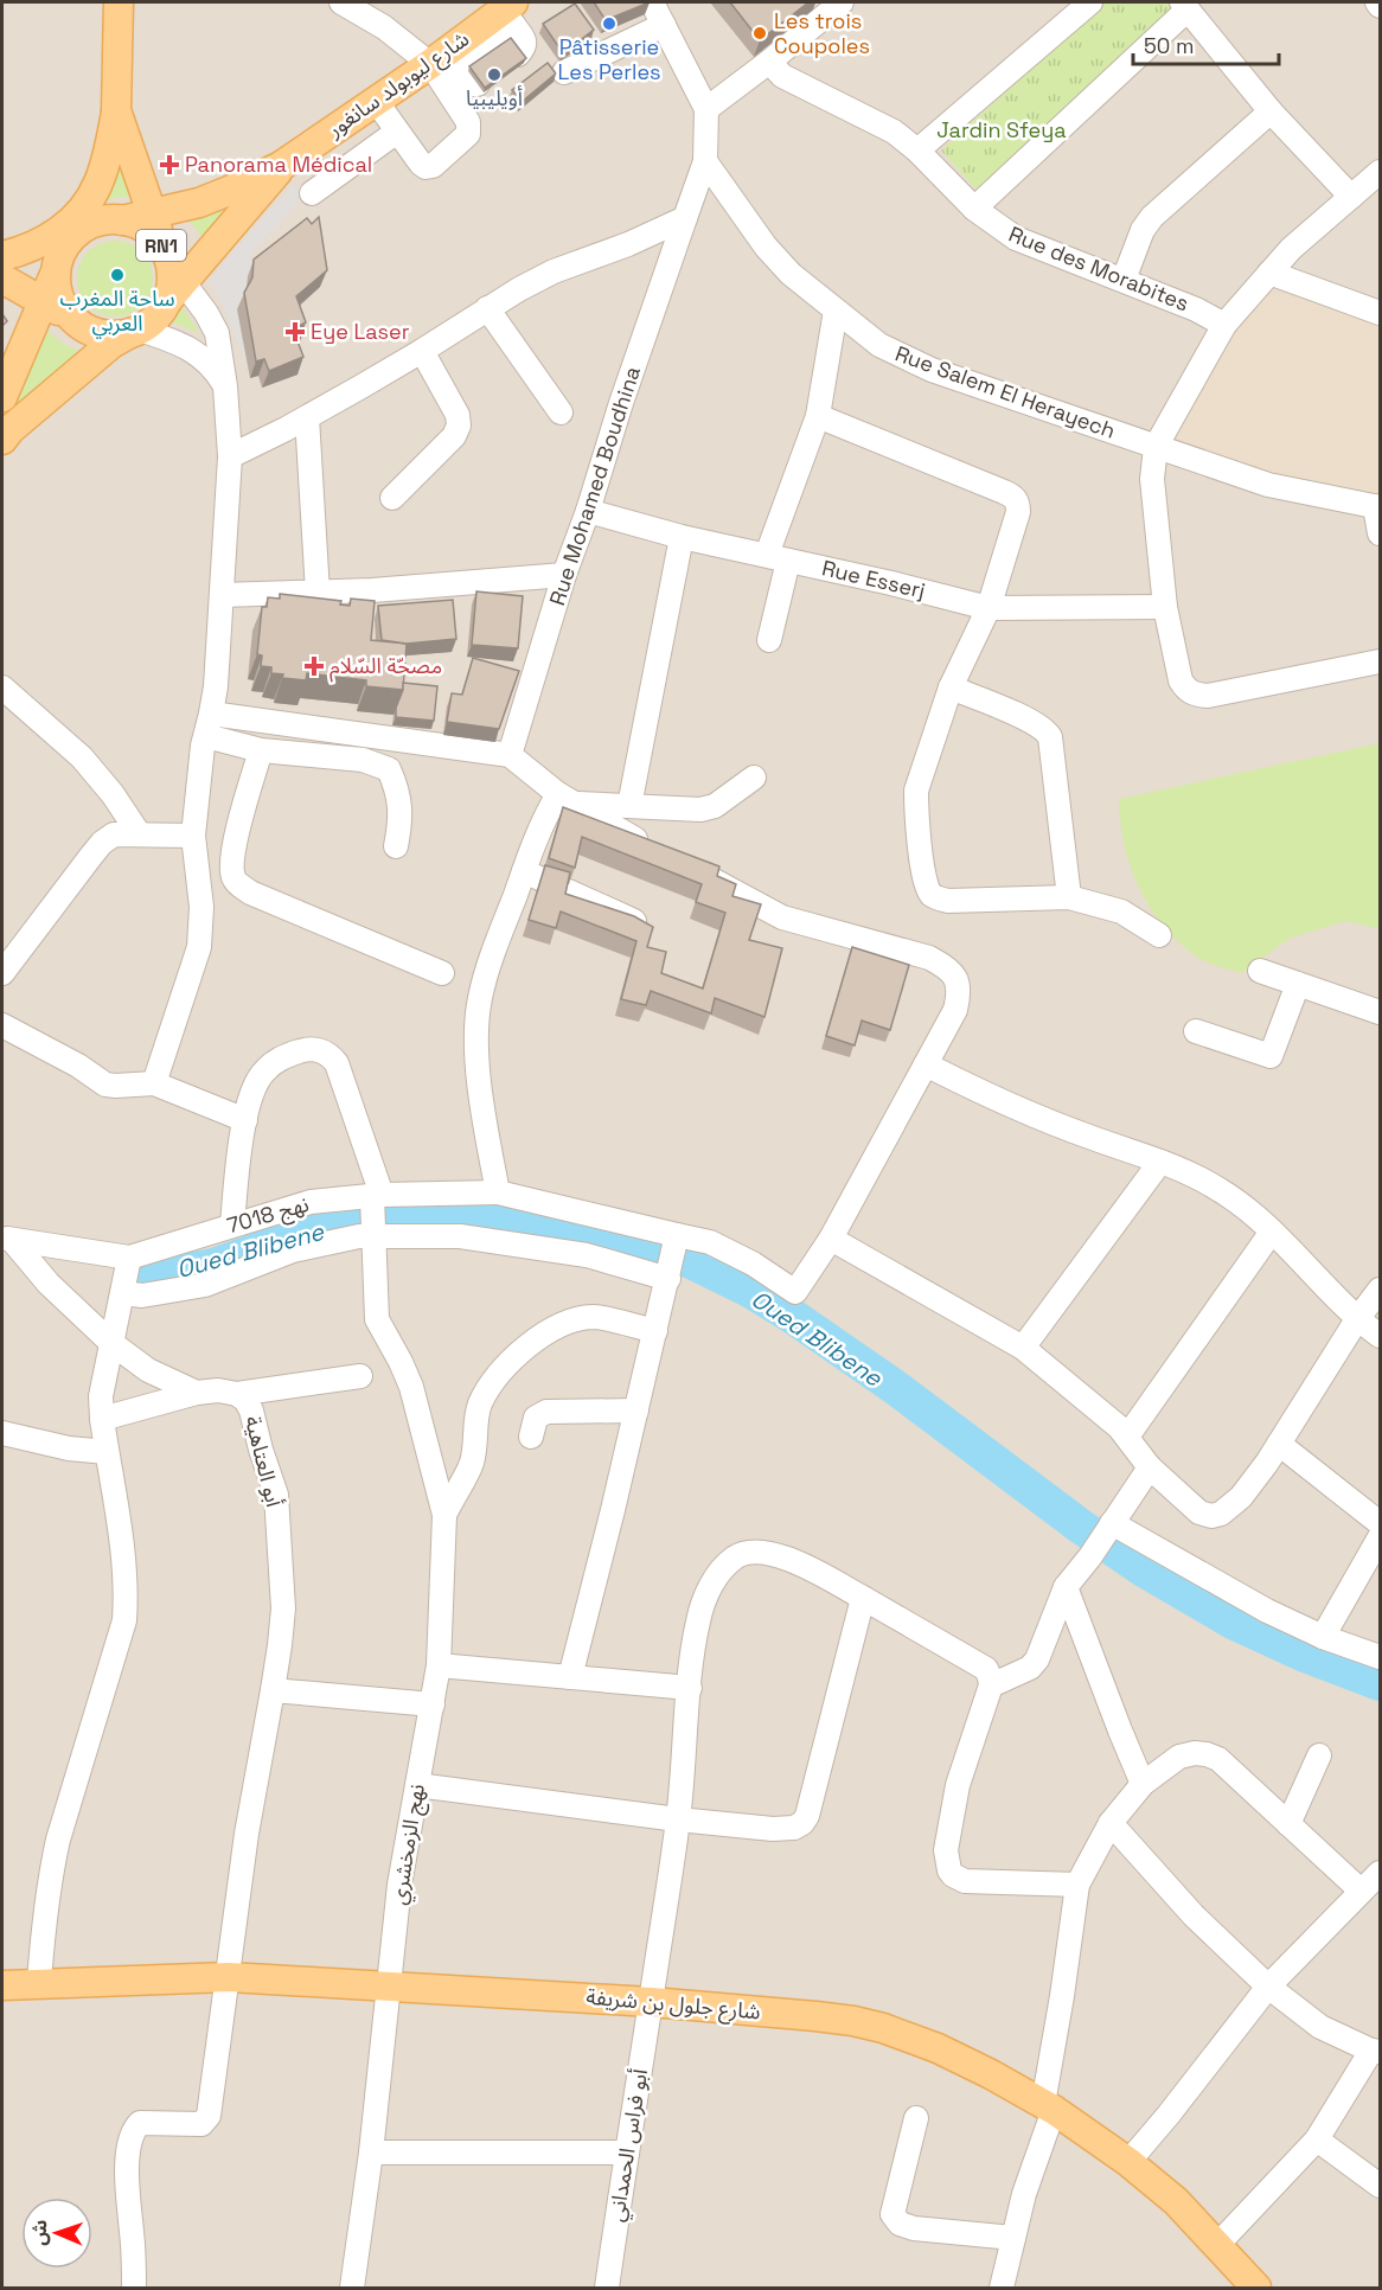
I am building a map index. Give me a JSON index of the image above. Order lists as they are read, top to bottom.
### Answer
{
  "streets": {
    "main road": ["شارع ليوبولد سانغور", "RN1", "شارع جلول بن شريفة"],
    "street": [
      "Rue des Morabites",
      "Rue Salem El Herayech",
      "Rue Mohamed Boudhina",
      "Rue Esserj",
      "نهج 7018",
      "أبو العتاهية",
      "نهج الزمخشري",
      "أبو فراس الحمداني"
    ]
  },
  "crossings": [
    ["شارع ليوبولد سانغور", "RN1"],
    ["Rue Salem El Herayech", "Rue Mohamed Boudhina"],
    ["Rue Mohamed Boudhina", "Rue Esserj"],
    ["نهج 7018", "أبو العتاهية"],
    ["أبو العتاهية", "شارع جلول بن شريفة"],
    ["نهج الزمخشري", "شارع جلول بن شريفة"],
    ["شارع جلول بن شريفة", "أبو فراس الحمداني"]
  ],
  "water": ["Oued Blibene"],
  "parks": ["Jardin Sfeya"],
  "places": {
    "other": [
      "Pâtisserie Les Perles",
      "Les trois Coupoles",
      "أويليبيا",
      "ساحة المغرب العربي"
    ],
    "health": ["Panorama Médical", "Eye Laser", "مصحّة السّلام"]
  },
  "scale_bar": "50 m",
  "north": "left"
}
